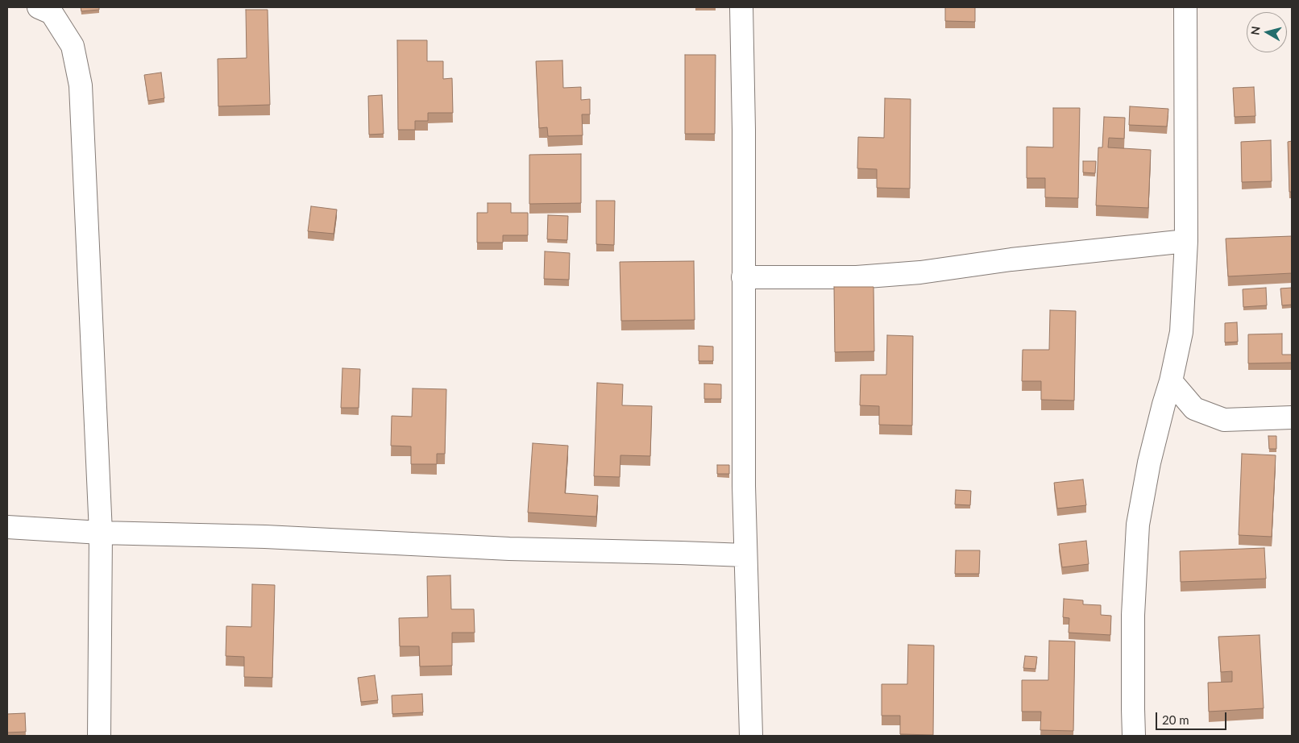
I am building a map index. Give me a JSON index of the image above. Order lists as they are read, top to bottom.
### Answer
{
  "scale_bar": "20 m",
  "north": "left"
}
